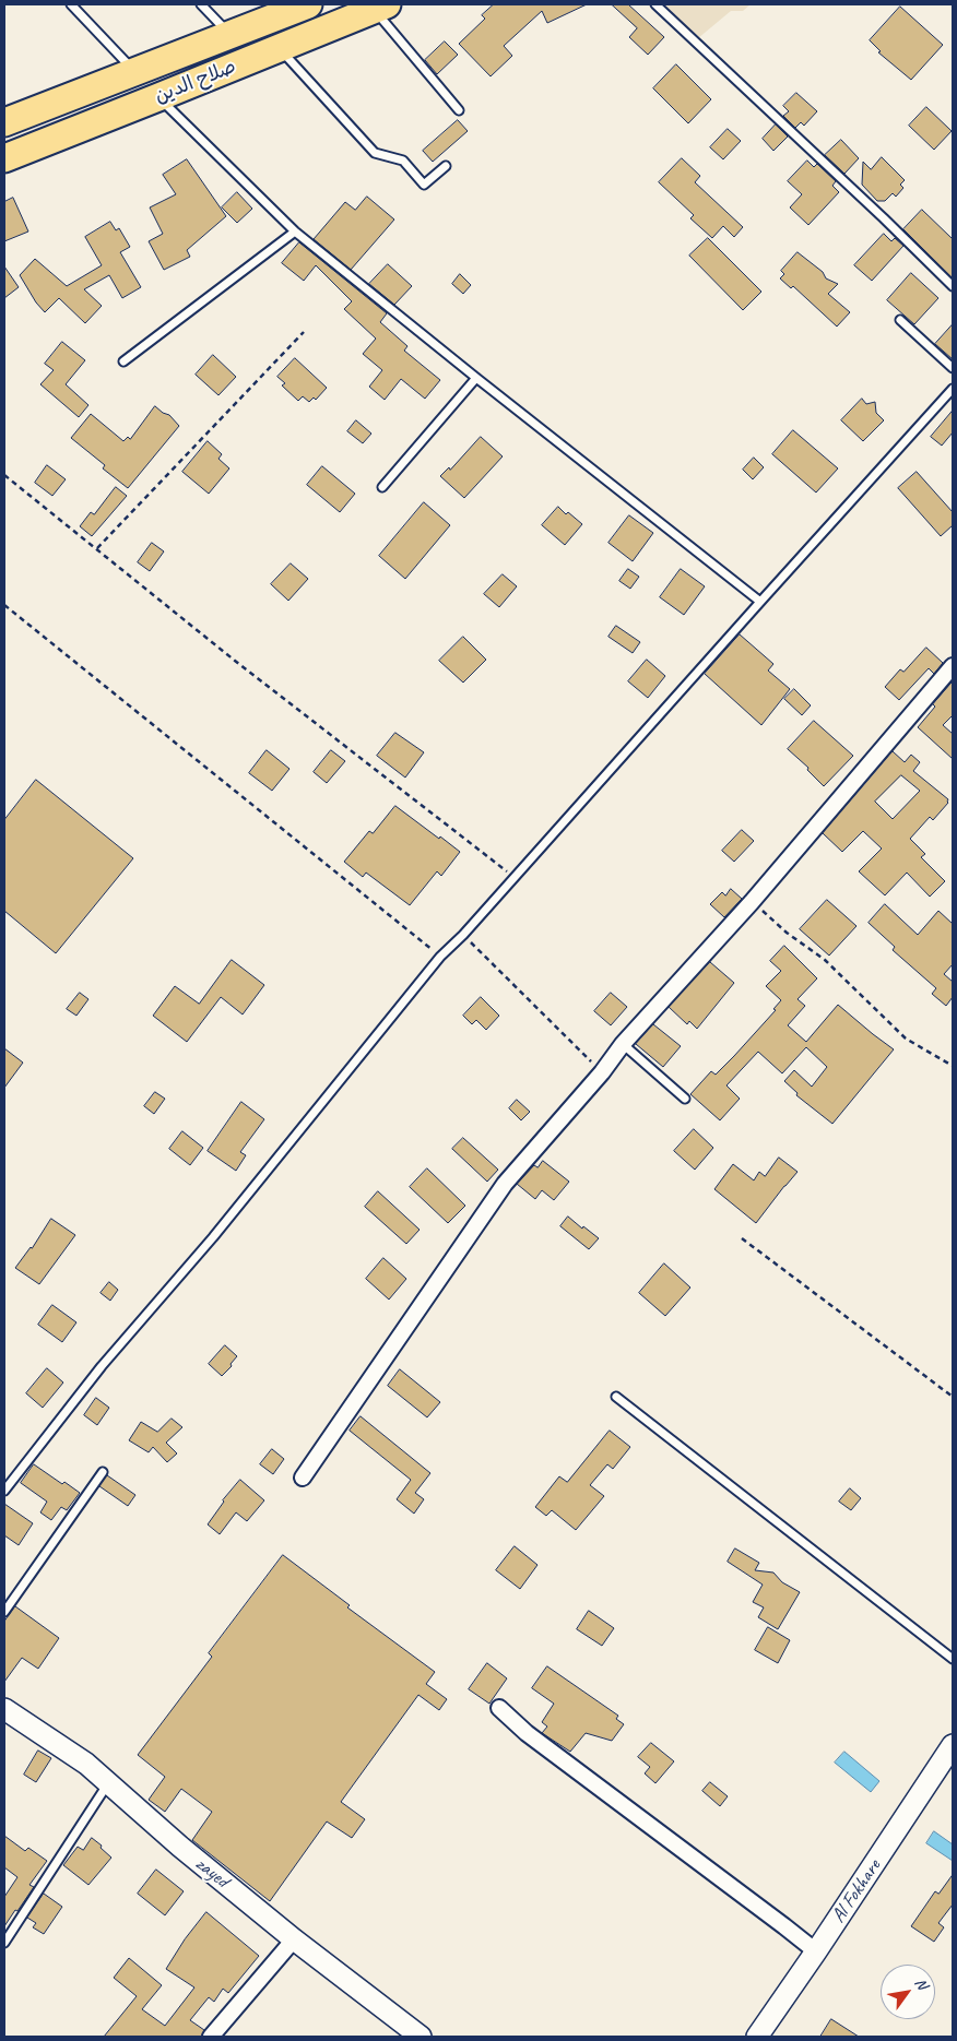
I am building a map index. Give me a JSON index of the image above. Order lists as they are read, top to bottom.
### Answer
{
  "streets": {
    "highway": ["صلاح الدين"],
    "street": ["zayed", "Al Fokhare"]
  },
  "north": "top right"
}
